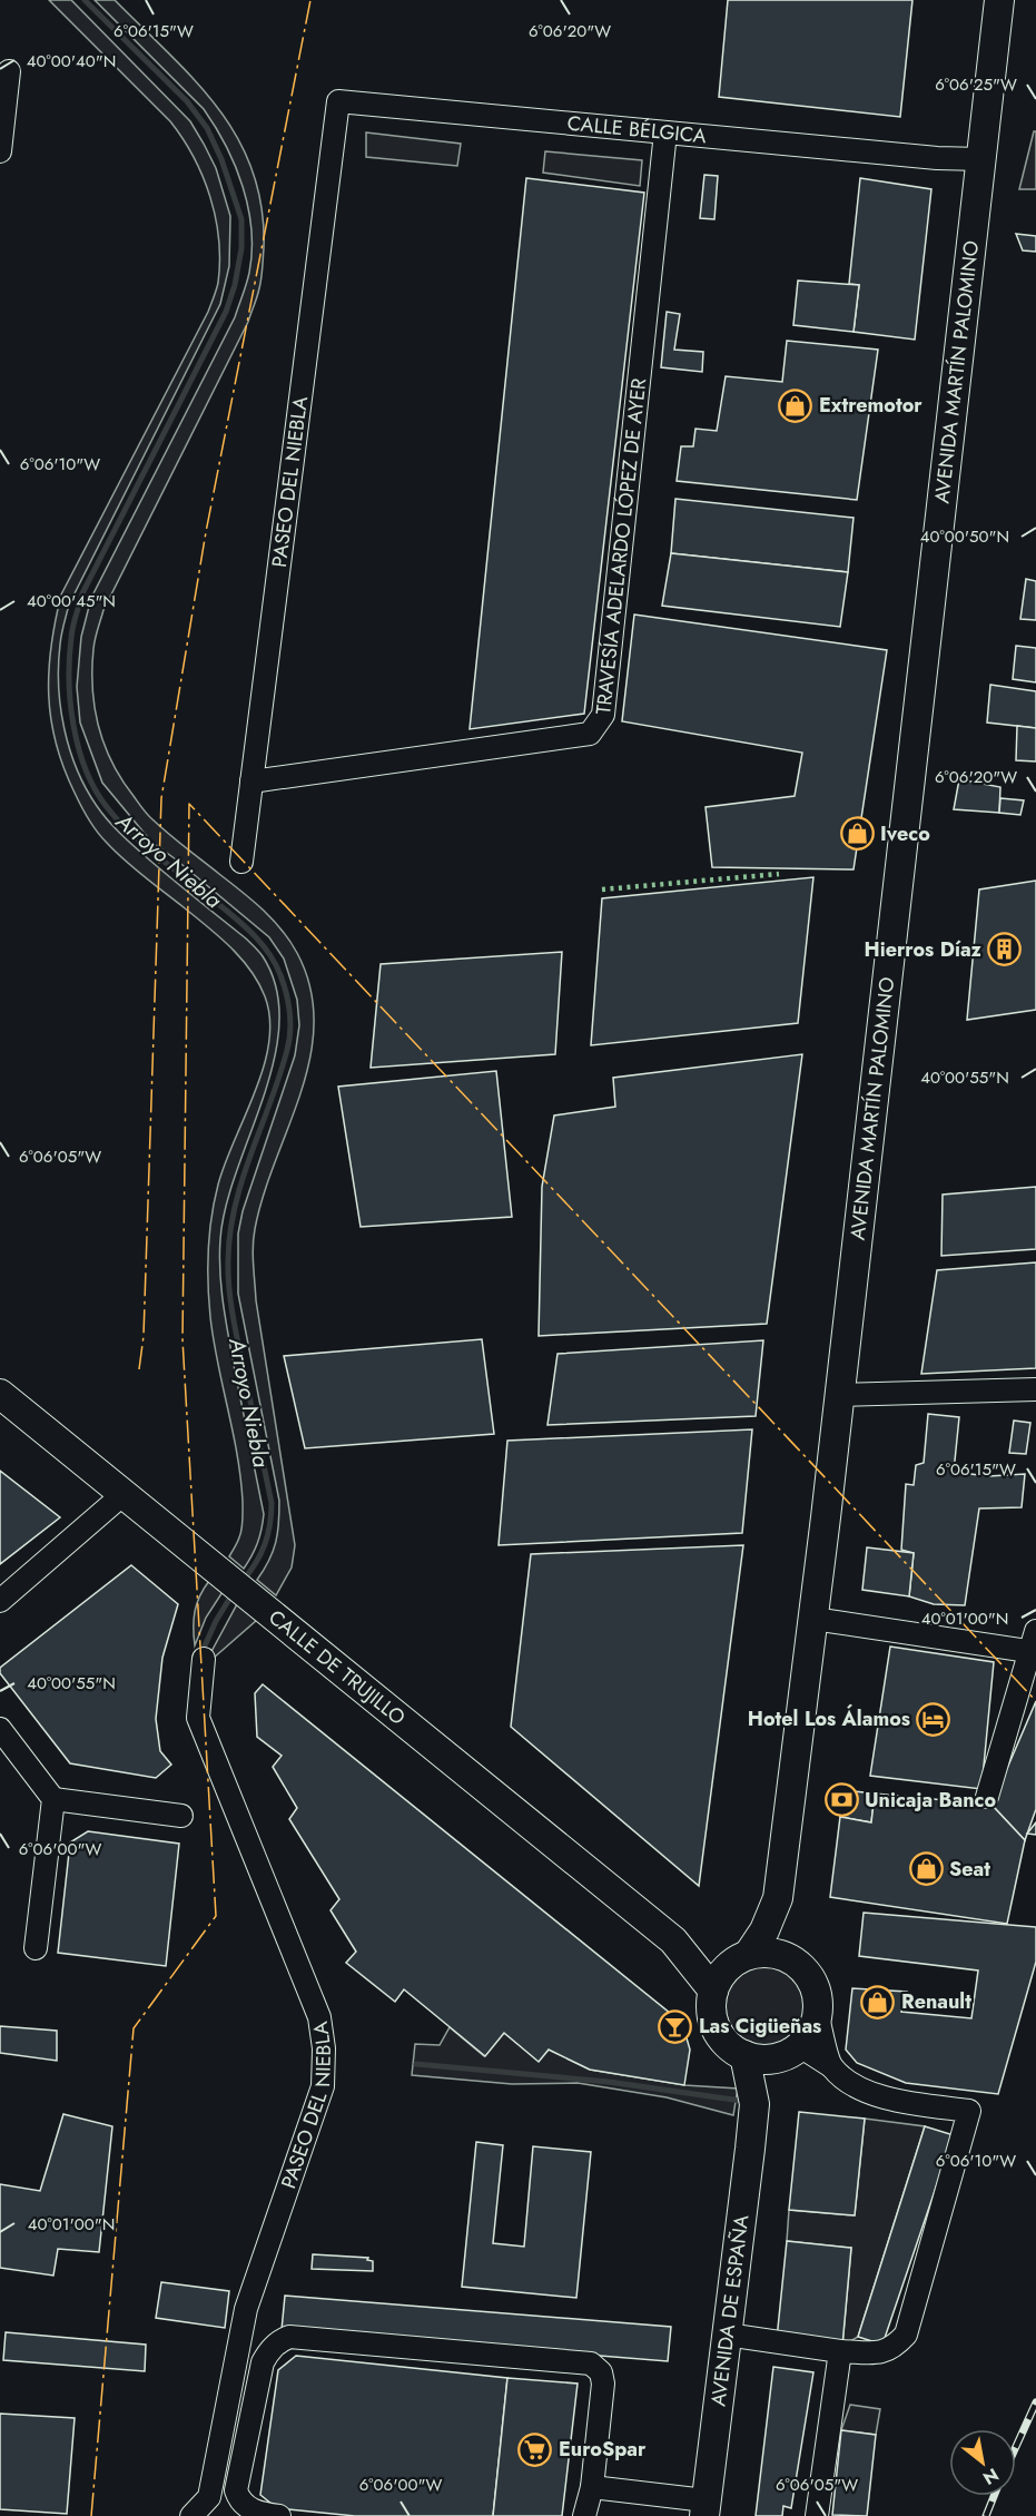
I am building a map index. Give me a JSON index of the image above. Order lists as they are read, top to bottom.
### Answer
{
  "streets": {
    "main road": ["AVENIDA MARTÍN PALOMINO", "CALLE DE TRUJILLO", "AVENIDA DE ESPAÑA"],
    "street": ["CALLE BÉLGICA", "PASEO DEL NIEBLA", "TRAVESÍA ADELARDO LÓPEZ DE AYER"]
  },
  "crossings": [
    ["CALLE BÉLGICA", "AVENIDA MARTÍN PALOMINO"],
    ["CALLE BÉLGICA", "PASEO DEL NIEBLA"],
    ["CALLE BÉLGICA", "TRAVESÍA ADELARDO LÓPEZ DE AYER"],
    ["AVENIDA MARTÍN PALOMINO", "AVENIDA DE ESPAÑA"],
    ["PASEO DEL NIEBLA", "TRAVESÍA ADELARDO LÓPEZ DE AYER"]
  ],
  "water": ["Arroyo Niebla"],
  "places": {
    "shop": [
      "Extremotor",
      "Iveco",
      "Seat",
      "Renault"
    ],
    "building": ["Hierros Díaz"],
    "hotel": ["Hotel Los Álamos"],
    "bank": ["Unicaja Banco"],
    "bar": ["Las Cigüeñas"],
    "supermarket": ["EuroSpar"]
  },
  "north": "bottom right",
  "coordinates": [
    "6°06'15\"W",
    "6°06'20\"W",
    "40°00'40\"N",
    "6°06'25\"W",
    "6°06'10\"W",
    "40°00'50\"N",
    "40°00'45\"N",
    "40°00'55\"N",
    "6°06'05\"W",
    "40°01'00\"N",
    "6°06'00\"W"
  ]
}
